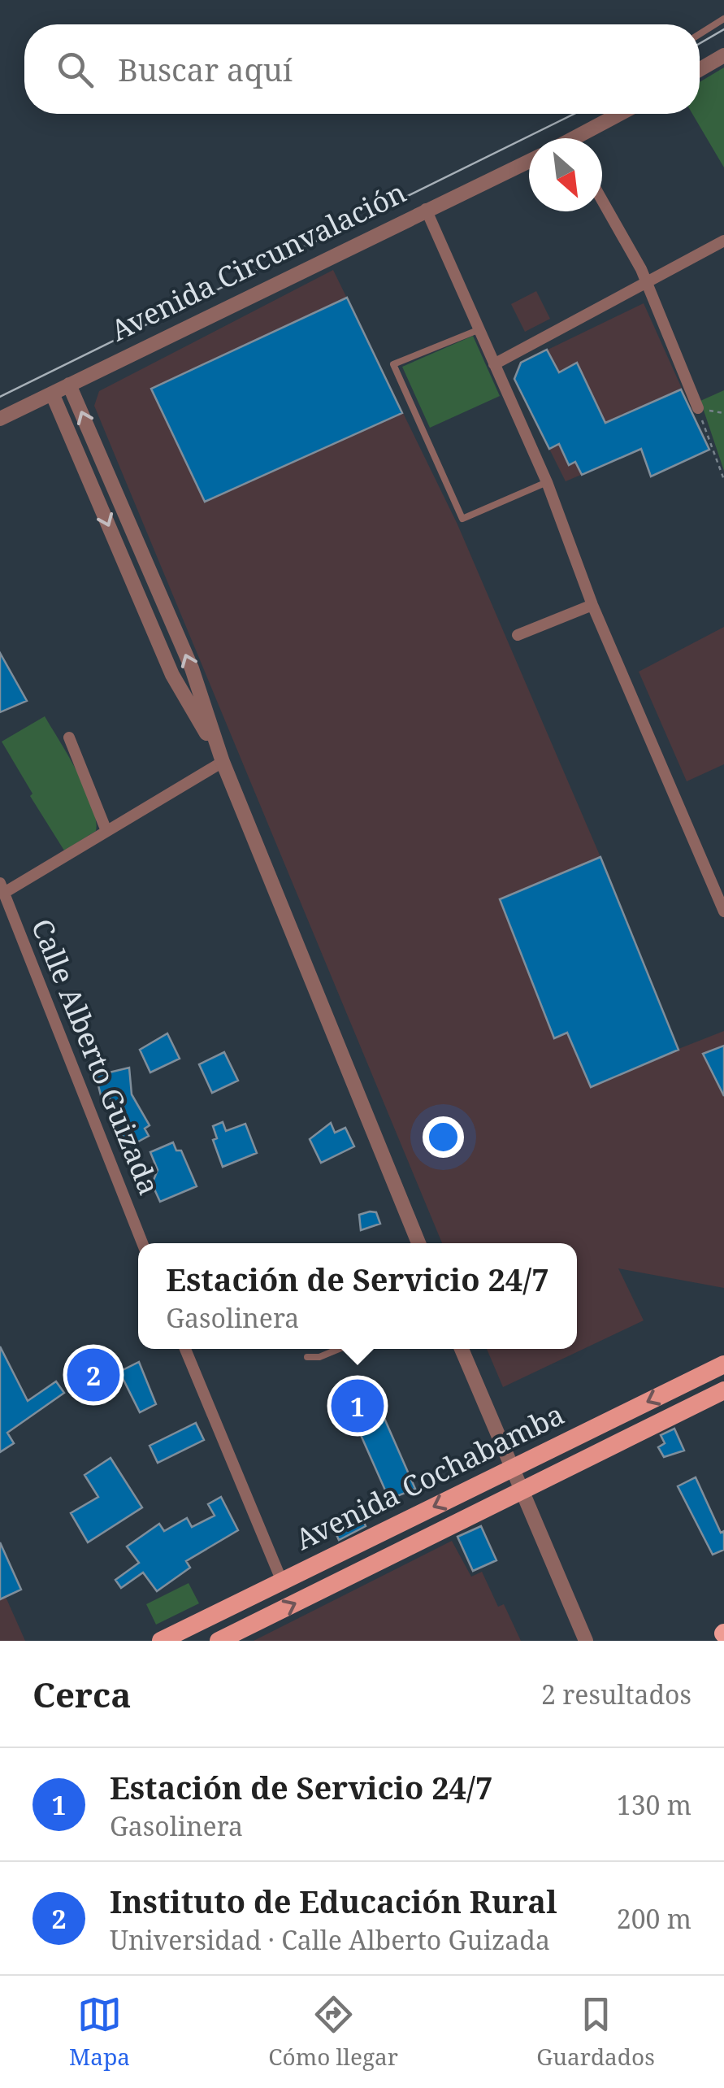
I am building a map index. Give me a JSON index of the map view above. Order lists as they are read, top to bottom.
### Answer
{
  "streets": {
    "main road": ["Avenida Cochabamba"],
    "street": ["Avenida Circunvalación", "Calle Alberto Guizada"]
  },
  "north": "bottom right",
  "page": {
    "search": "Buscar aquí",
    "popup": ["Estación de Servicio 24/7", "Gasolinera"],
    "pins": ["2", "1"],
    "heading": ["Cerca", "2 resultados"],
    "list": [
      {
        "mark": "1",
        "name": "Estación de Servicio 24/7",
        "note": "Gasolinera",
        "value": "130 m"
      },
      {
        "mark": "2",
        "name": "Instituto de Educación Rural",
        "note": "Universidad · Calle Alberto Guizada",
        "value": "200 m"
      }
    ],
    "nav": ["Mapa", "Cómo llegar", "Guardados"]
  }
}
